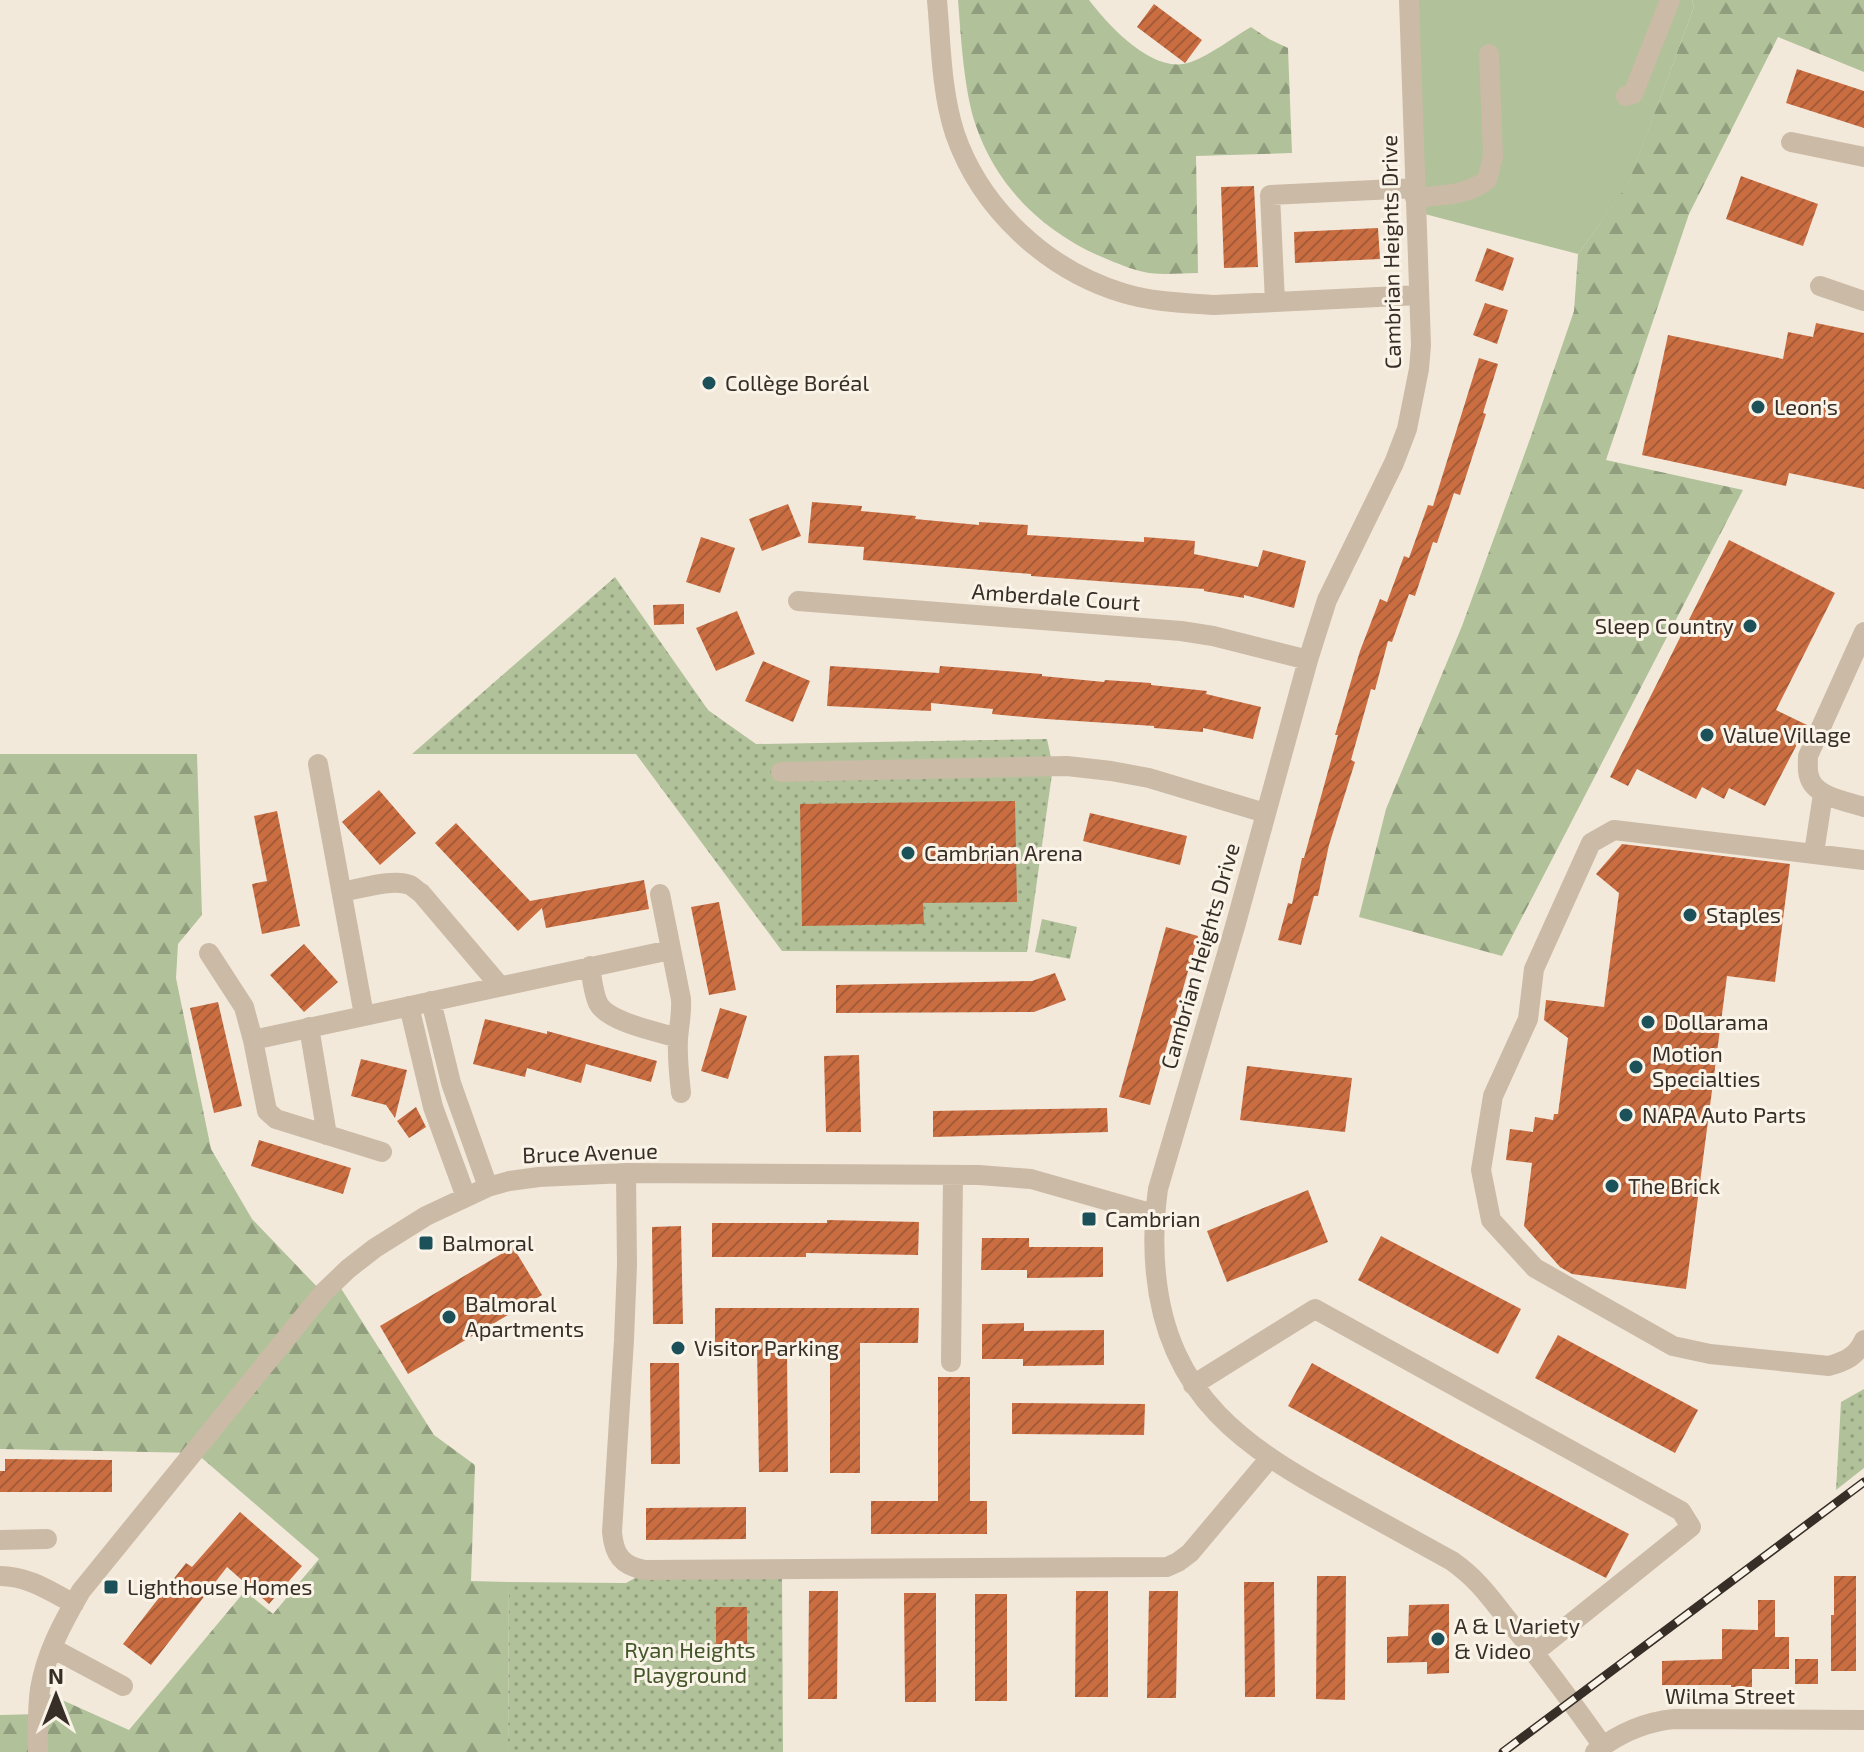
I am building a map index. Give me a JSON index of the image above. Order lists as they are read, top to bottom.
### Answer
{
  "streets": {
    "street": [
      "Cambrian Heights Drive",
      "Amberdale Court",
      "Bruce Avenue",
      "Wilma Street"
    ]
  },
  "crossings": [
    ["Cambrian Heights Drive", "Amberdale Court"],
    ["Cambrian Heights Drive", "Bruce Avenue"],
    ["Cambrian Heights Drive", "Wilma Street"]
  ],
  "parks": ["Ryan Heights Playground"],
  "places": {
    "other": [
      "Collège Boréal",
      "Leon's",
      "Sleep Country",
      "Value Village",
      "Cambrian Arena",
      "Staples",
      "Dollarama",
      "Motion Specialties",
      "NAPA Auto Parts",
      "The Brick",
      "Balmoral Apartments",
      "Visitor Parking",
      "A & L Variety & Video"
    ],
    "transit": ["Cambrian", "Balmoral", "Lighthouse Homes"]
  },
  "north": "top"
}
